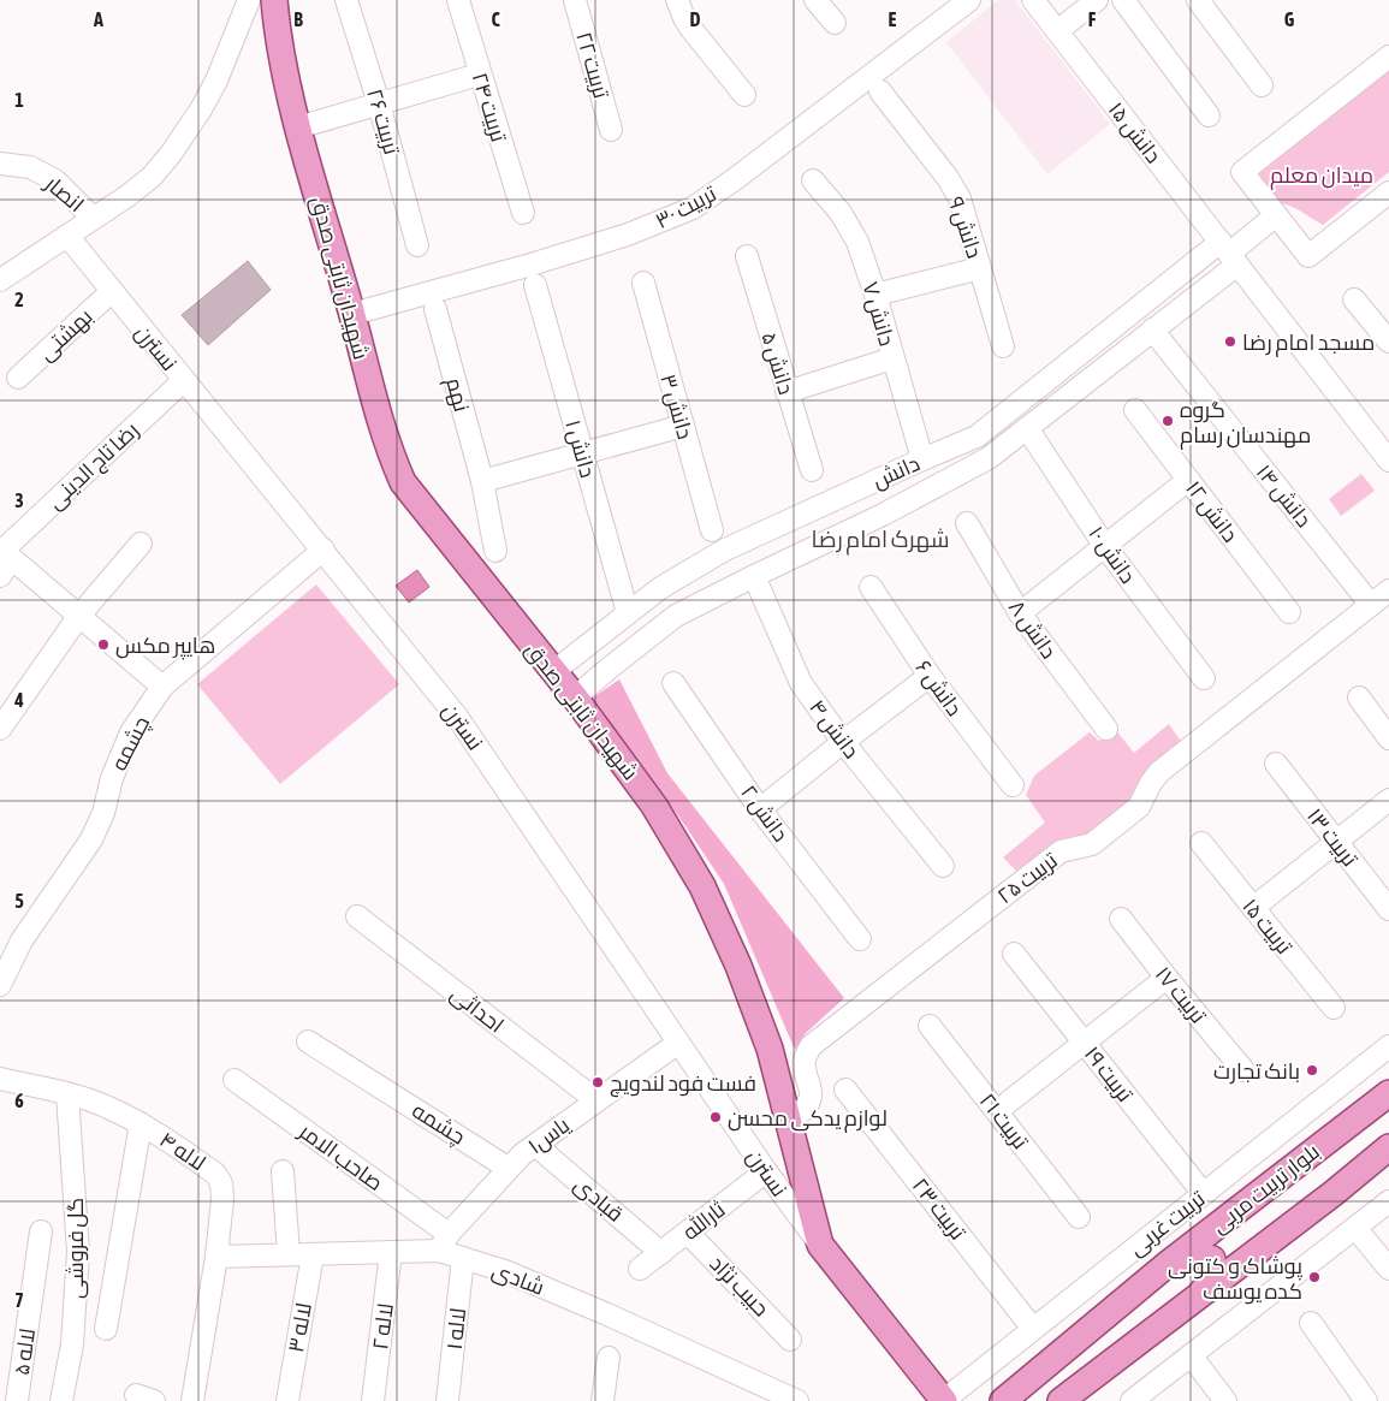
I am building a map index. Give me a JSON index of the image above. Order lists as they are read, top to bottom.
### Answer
{
  "streets": {
    "main road": ["شهیدان ثابتی صدق", "بلوار تربیت مربی"],
    "street": [
      "تربیت ۲۲",
      "تربیت ۲۴",
      "تربیت ۲۶",
      "دانش ۱۵",
      "انصار",
      "تربیت ۳۰",
      "دانش ۹",
      "دانش ۷",
      "بهشتی",
      "نسترن",
      "دانش ۵",
      "نهم",
      "دانش ۳",
      "دانش ۱",
      "رضا تاج الدینی",
      "دانش",
      "دانش ۱۴",
      "دانش ۱۲",
      "دانش ۱۰",
      "دانش ۸",
      "دانش ۶",
      "دانش ۴",
      "چشمه",
      "دانش ۲",
      "تربیت ۱۳",
      "تربیت ۲۵",
      "تربیت ۱۵",
      "تربیت ۱۷",
      "احداثی",
      "تربیت ۱۹",
      "تربیت ۲۱",
      "یاس۱",
      "لاله ۴",
      "صاحب الامر",
      "قبادی",
      "تربیت ۲۳",
      "ثارالله",
      "تربیت غربی",
      "گل فروشی",
      "شادی",
      "حبیب نژاد",
      "لاله ۲",
      "لاله ۳",
      "لاله ۱",
      "لاله ۵"
    ]
  },
  "crossings": [
    ["دانش ۱۵", "دانش"],
    ["تربیت ۳۰", "شهیدان ثابتی صدق"],
    ["شهیدان ثابتی صدق", "نسترن"],
    ["شهیدان ثابتی صدق", "دانش"],
    ["شهیدان ثابتی صدق", "تربیت ۲۵"],
    ["شهیدان ثابتی صدق", "تربیت غربی"],
    ["دانش ۷", "دانش"],
    ["بهشتی", "نسترن"],
    ["نسترن", "رضا تاج الدینی"],
    ["نسترن", "چشمه"],
    ["نسترن", "یاس۱"],
    ["نسترن", "ثارالله"],
    ["دانش ۱", "دانش"],
    ["دانش", "دانش ۱۴"],
    ["دانش", "دانش ۱۰"],
    ["دانش", "دانش ۴"],
    ["دانش ۱۴", "تربیت ۲۵"],
    ["چشمه", "یاس۱"],
    ["احداثی", "یاس۱"],
    ["تربیت ۱۹", "تربیت غربی"],
    ["یاس۱", "صاحب الامر"],
    ["یاس۱", "قبادی"],
    ["یاس۱", "شادی"],
    ["لاله ۴", "گل فروشی"],
    ["لاله ۴", "شادی"],
    ["صاحب الامر", "شادی"],
    ["قبادی", "ثارالله"],
    ["تربیت ۲۳", "تربیت غربی"],
    ["ثارالله", "حبیب نژاد"],
    ["شادی", "لاله ۲"],
    ["شادی", "لاله ۳"],
    ["شادی", "لاله ۱"]
  ],
  "districts": ["شهرک امام رضا"],
  "parks": ["میدان معلم"],
  "places": [
    "مسجد امام رضا",
    "گروه مهندسان رسام",
    "هایپر مکس",
    "بانک تجارت",
    "فست فود لندویچ",
    "لوازم یدکی محسن",
    "پوشاک و کتونی کده یوسف"
  ],
  "grid": {
    "columns": [
      "A",
      "B",
      "C",
      "D",
      "E",
      "F",
      "G"
    ],
    "rows": [
      "1",
      "2",
      "3",
      "4",
      "5",
      "6",
      "7"
    ]
  }
}
